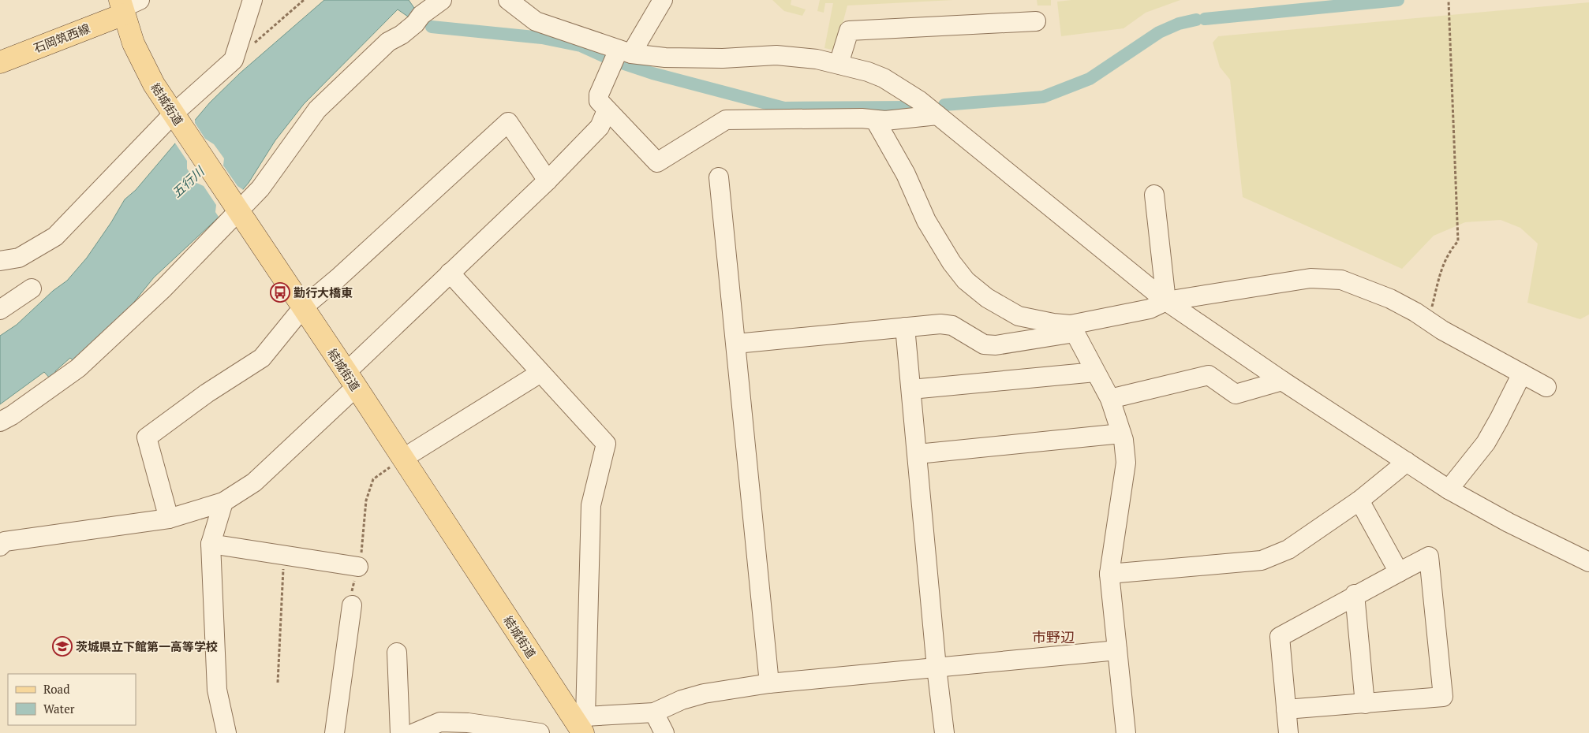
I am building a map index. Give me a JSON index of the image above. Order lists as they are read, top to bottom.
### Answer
{
  "streets": {
    "main road": ["石岡筑西線", "結城街道"]
  },
  "crossings": [
    ["石岡筑西線", "結城街道"]
  ],
  "districts": ["市野辺"],
  "water": ["五行川"],
  "places": {
    "bus stop": ["勤行大橋東"],
    "school or university": ["茨城県立下館第一高等学校"]
  },
  "legend": ["Road", "Water"]
}
